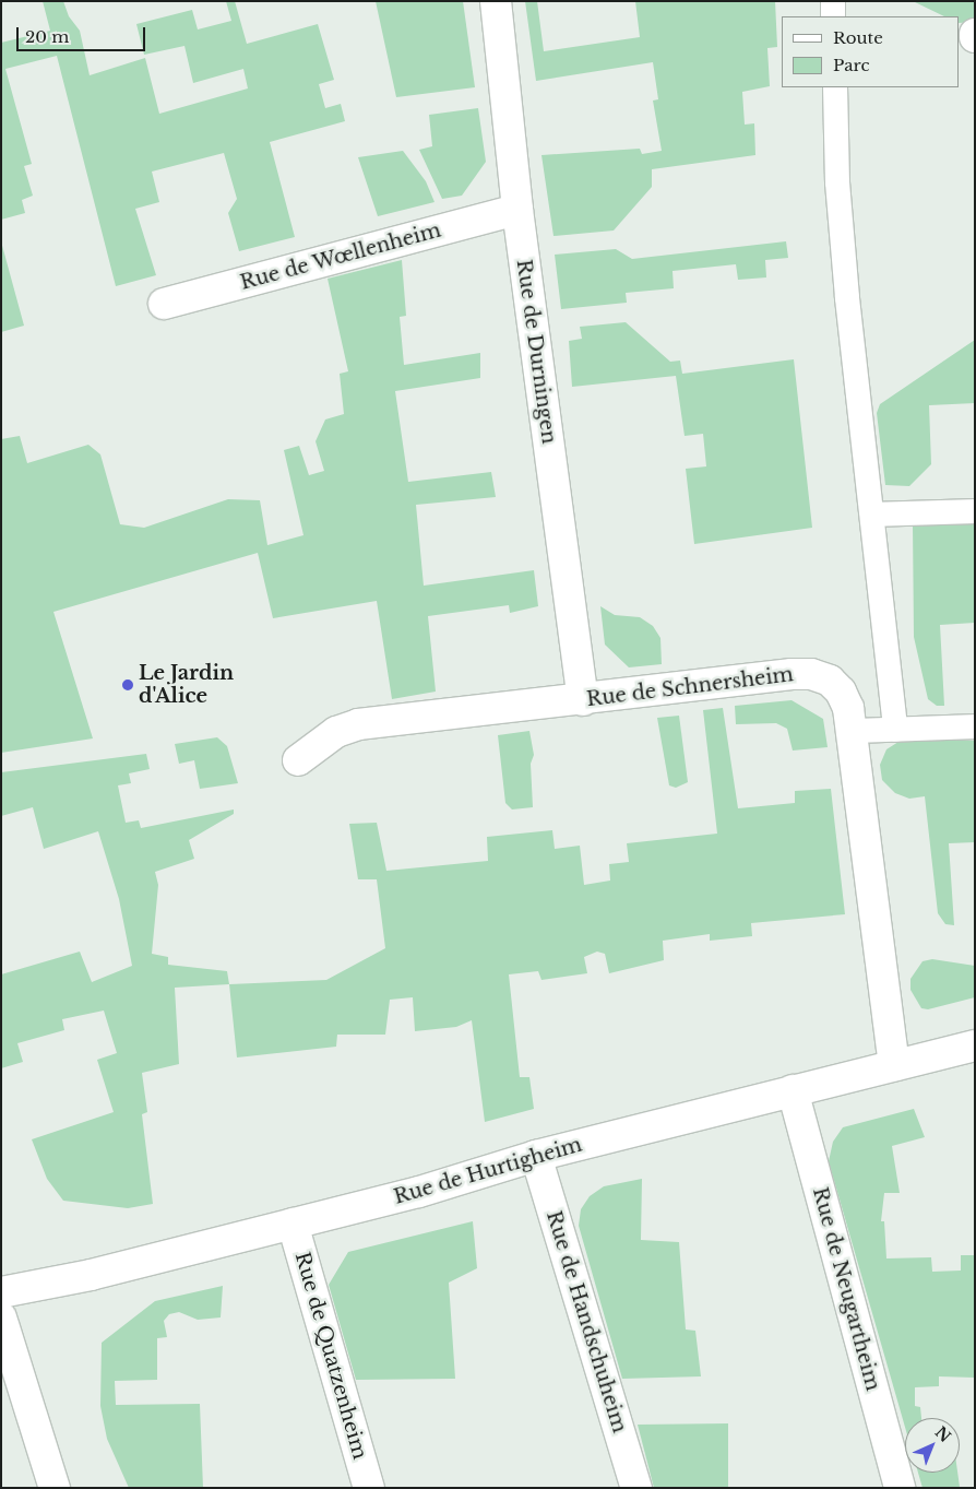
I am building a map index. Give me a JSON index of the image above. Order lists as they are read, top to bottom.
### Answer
{
  "streets": {
    "street": [
      "Rue de Wœllenheim",
      "Rue de Durningen",
      "Rue de Schnersheim",
      "Rue de Hurtigheim",
      "Rue de Neugartheim",
      "Rue de Handschuheim",
      "Rue de Quatzenheim"
    ]
  },
  "crossings": [
    ["Rue de Wœllenheim", "Rue de Durningen"],
    ["Rue de Durningen", "Rue de Schnersheim"],
    ["Rue de Schnersheim", "Rue de Hurtigheim"],
    ["Rue de Hurtigheim", "Rue de Neugartheim"],
    ["Rue de Hurtigheim", "Rue de Handschuheim"],
    ["Rue de Hurtigheim", "Rue de Quatzenheim"]
  ],
  "places": ["Le Jardin d'Alice"],
  "legend": ["Route", "Parc"],
  "scale_bar": "20 m",
  "north": "top right"
}
